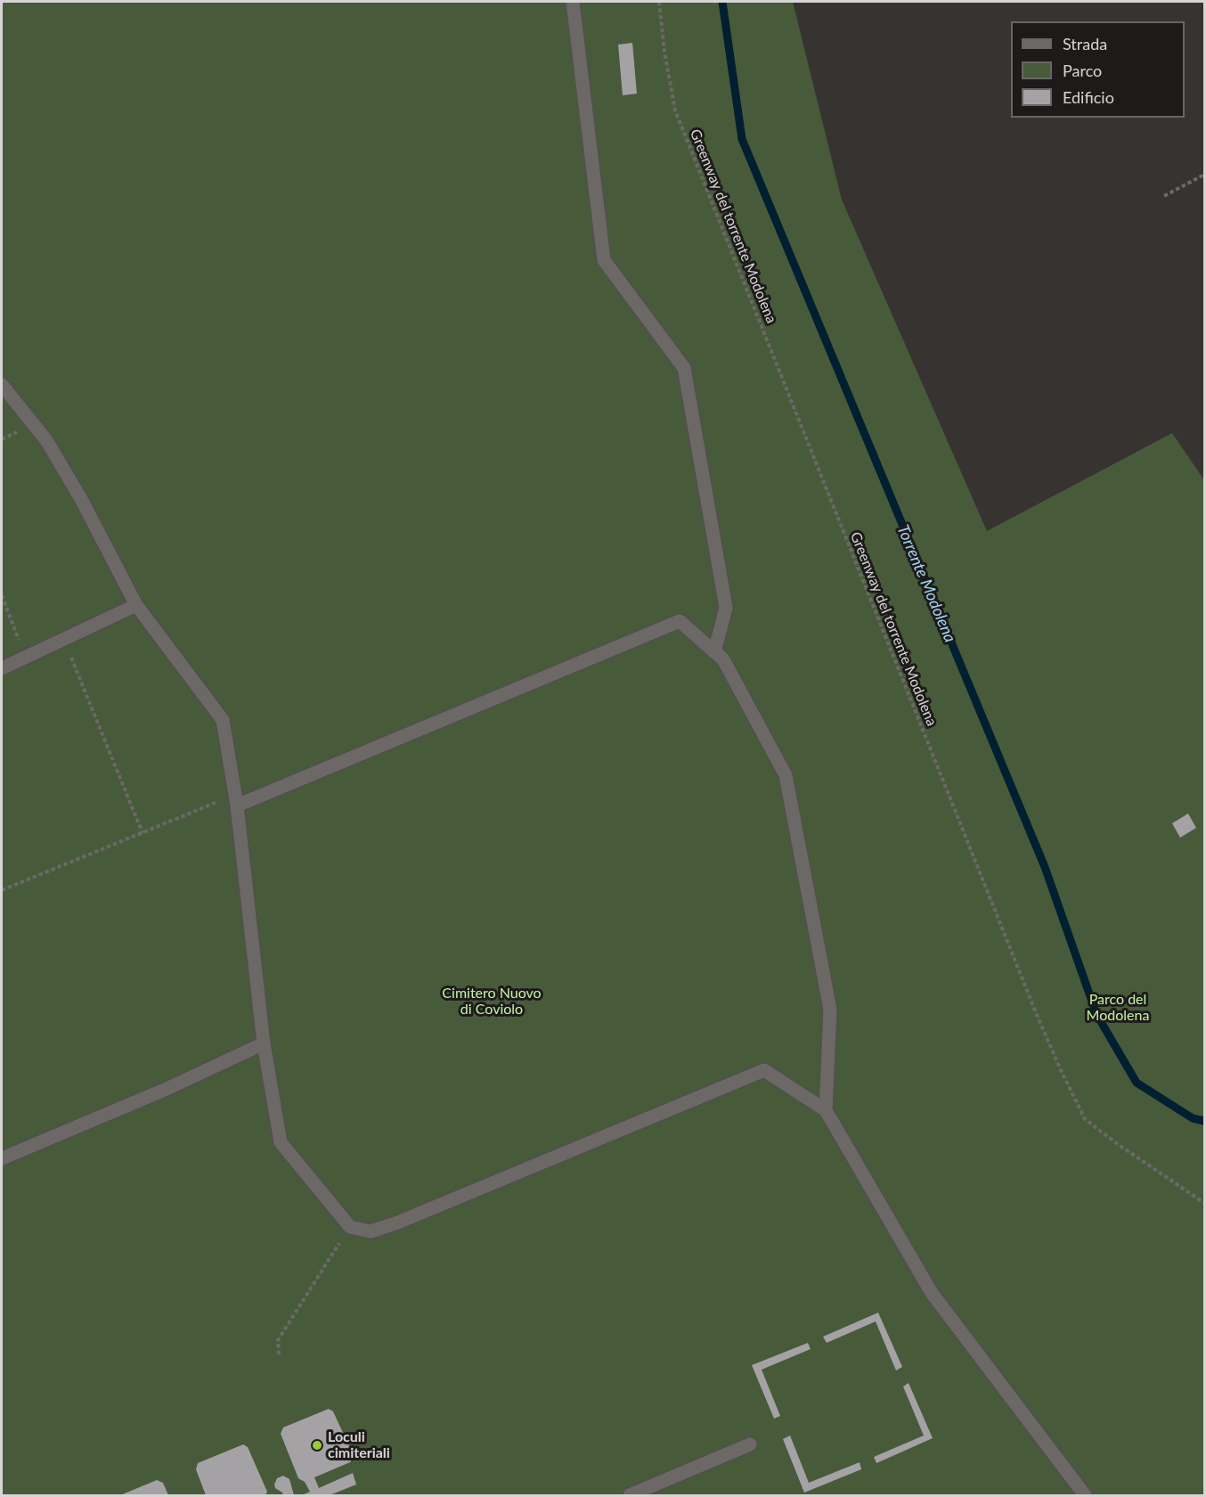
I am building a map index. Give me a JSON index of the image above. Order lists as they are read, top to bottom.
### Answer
{
  "streets": {
    "path": ["Greenway del torrente Modolena"]
  },
  "water": ["Torrente Modolena"],
  "parks": ["Cimitero Nuovo di Coviolo", "Parco del Modolena"],
  "places": ["Loculi cimiteriali"],
  "legend": ["Strada", "Parco", "Edificio"]
}
